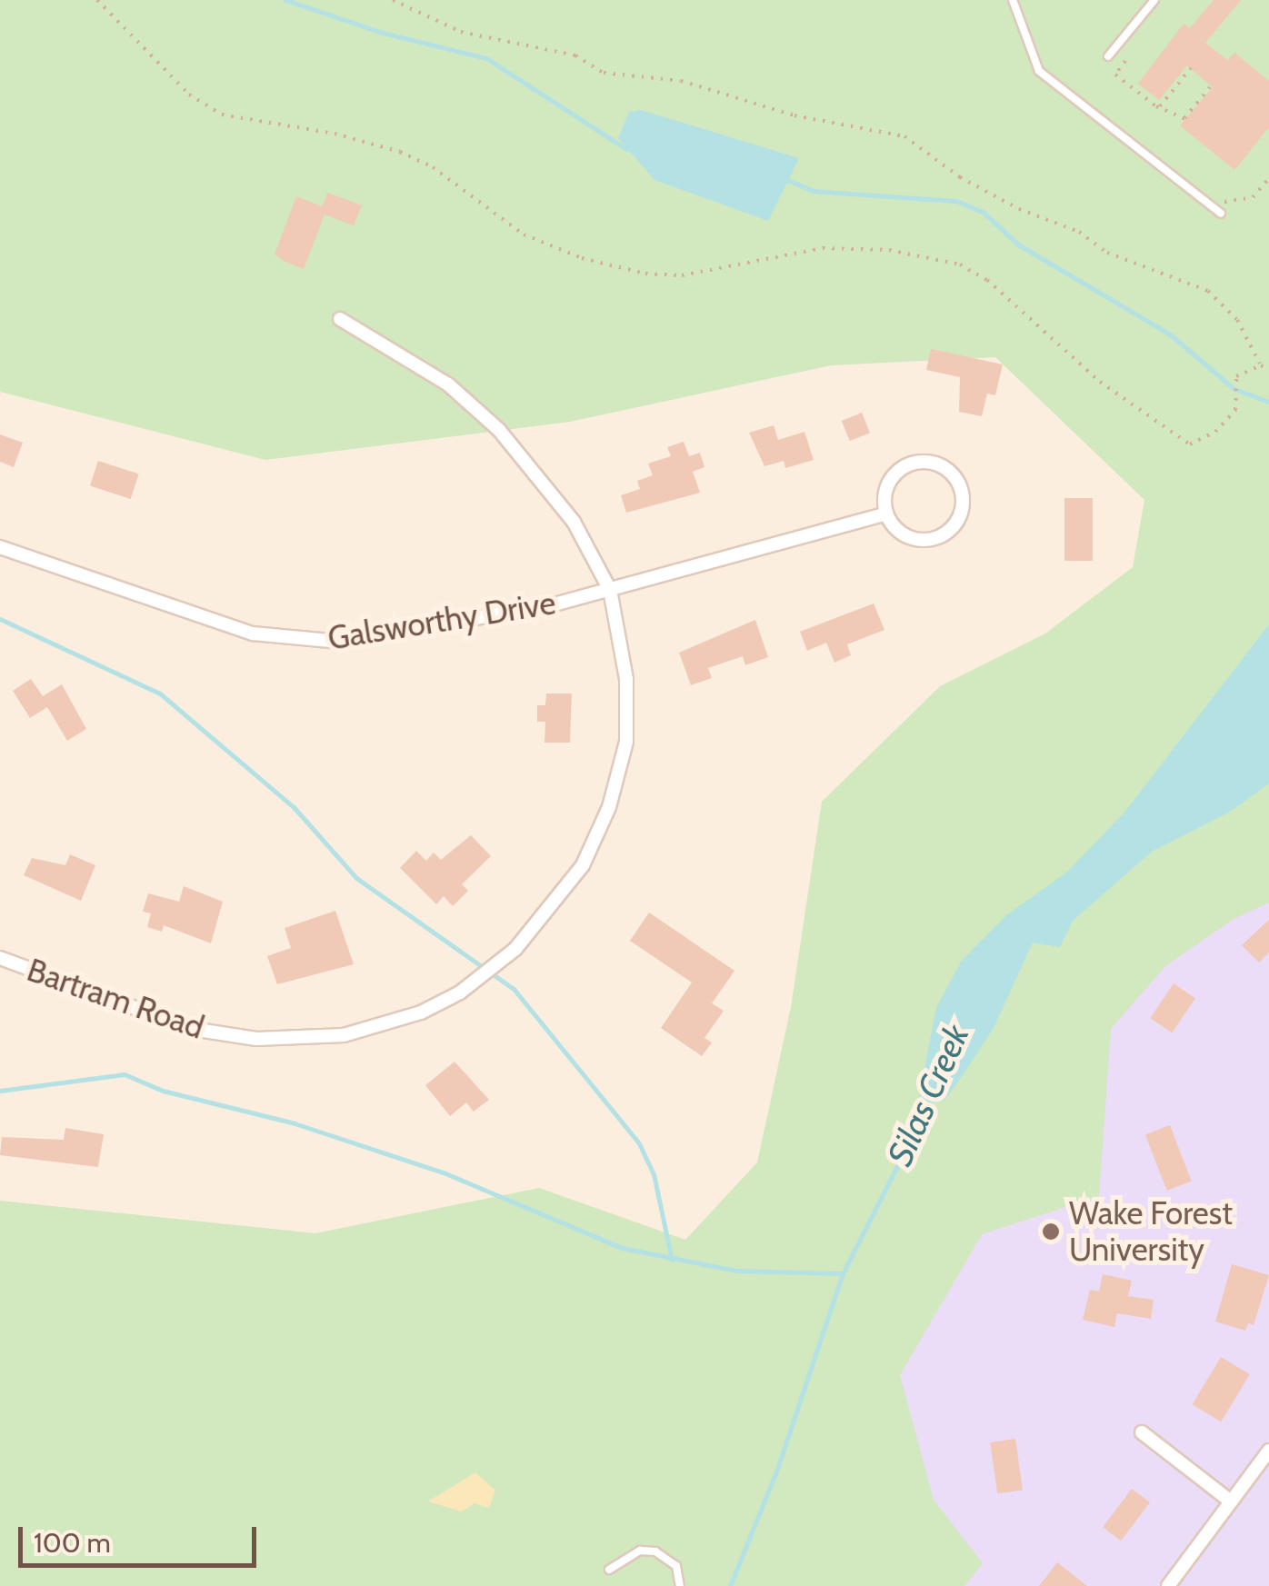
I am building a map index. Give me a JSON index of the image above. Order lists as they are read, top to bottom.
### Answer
{
  "streets": {
    "street": ["Galsworthy Drive", "Bartram Road"]
  },
  "crossings": [
    ["Galsworthy Drive", "Bartram Road"]
  ],
  "water": ["Silas Creek"],
  "places": ["Wake Forest University"],
  "scale_bar": "100 m"
}
